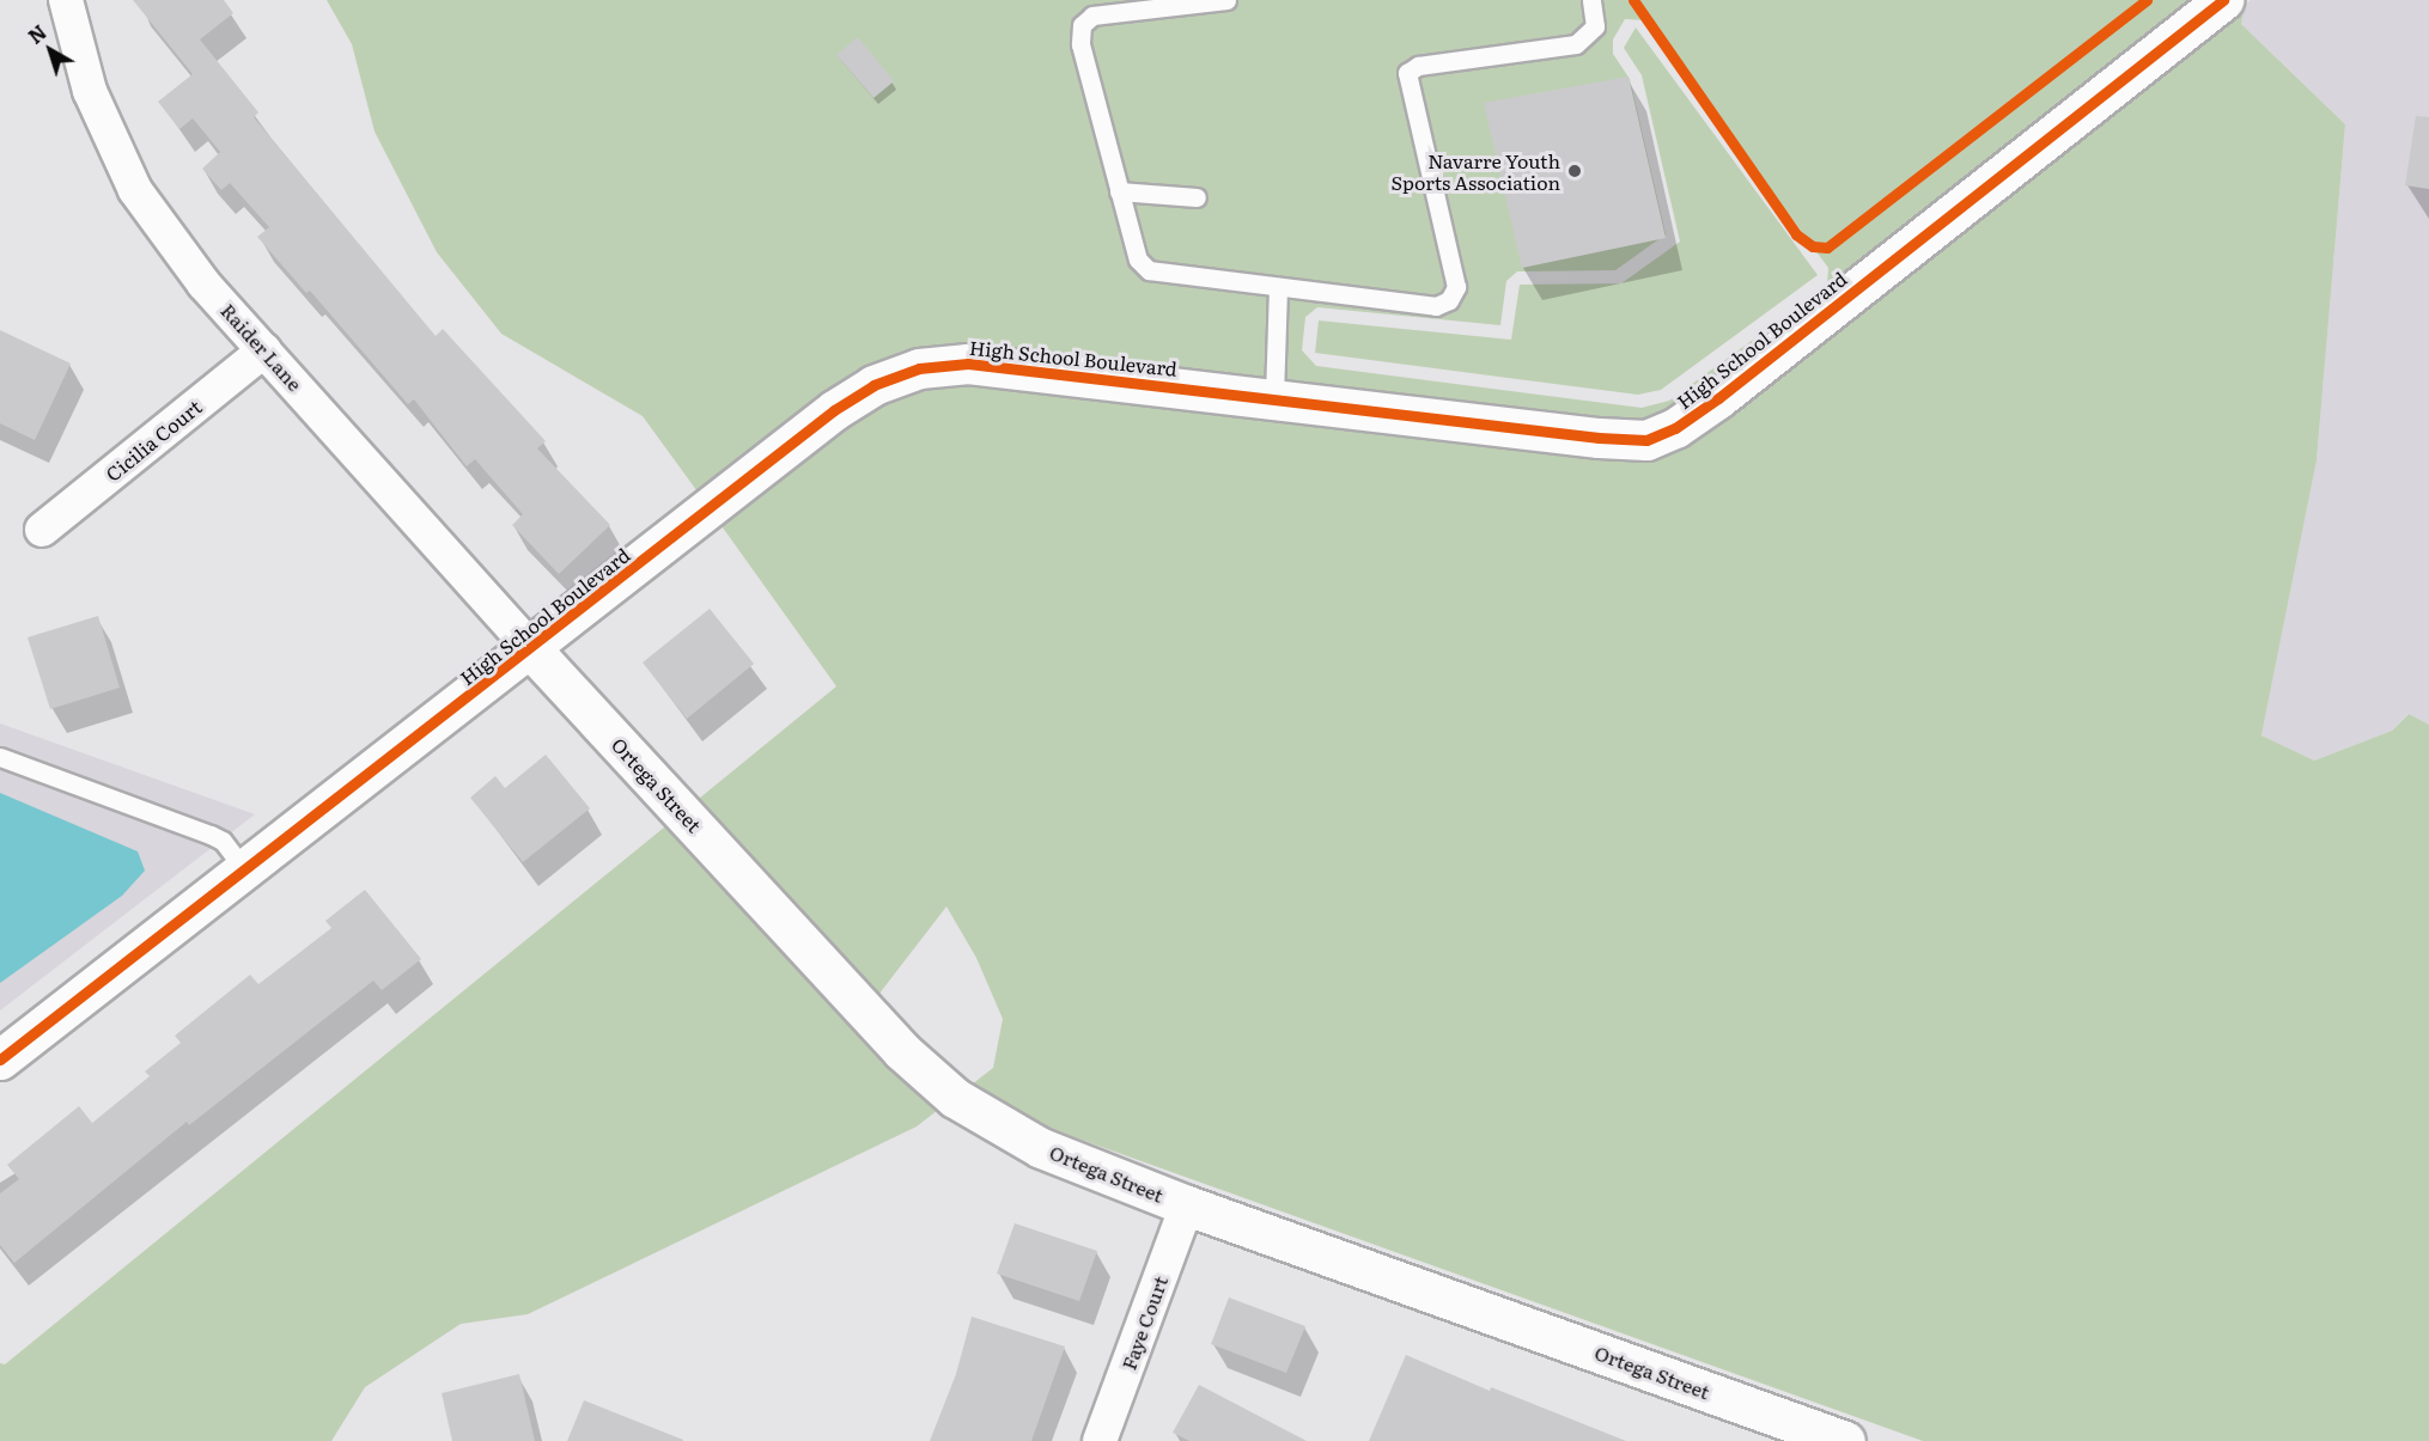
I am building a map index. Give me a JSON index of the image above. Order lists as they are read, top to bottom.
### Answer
{
  "streets": {
    "street": [
      "High School Boulevard",
      "Raider Lane",
      "Cicilia Court",
      "Ortega Street",
      "Faye Court"
    ]
  },
  "crossings": [
    ["High School Boulevard", "Raider Lane"],
    ["High School Boulevard", "Ortega Street"],
    ["Raider Lane", "Cicilia Court"],
    ["Raider Lane", "Ortega Street"],
    ["Ortega Street", "Faye Court"]
  ],
  "places": ["Navarre Youth Sports Association"],
  "north": "top left"
}
